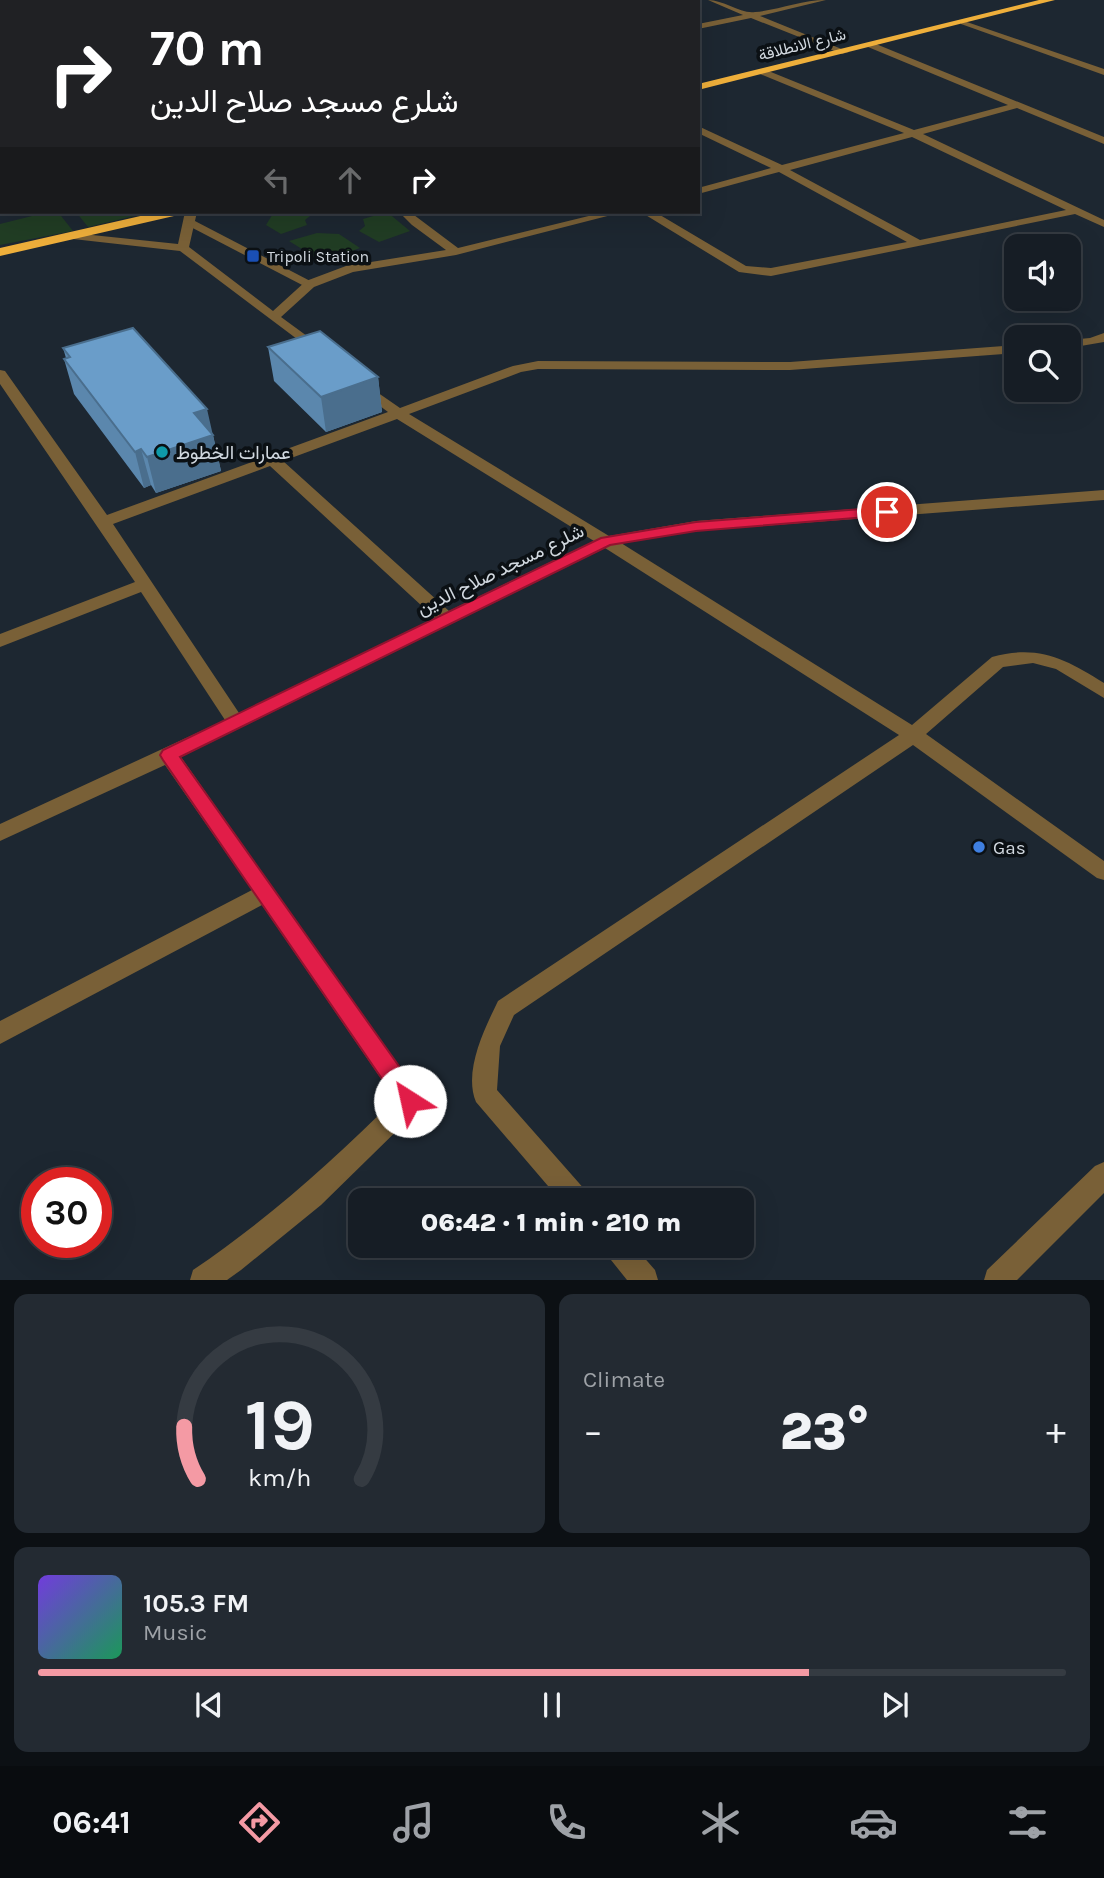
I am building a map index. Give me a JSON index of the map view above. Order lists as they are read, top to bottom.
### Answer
{
  "streets": {
    "highway": ["شارع الانطلاقة"],
    "street": ["شلرع مسجد صلاح الدين"]
  },
  "places": {
    "transit": ["Tripoli Station"],
    "other": ["عمارات الخطوط", "Gas"]
  },
  "page": {
    "turn": ["70 m", "شلرع مسجد صلاح الدين"],
    "limit": "30",
    "trip": "06:42 · 1 min · 210 m",
    "tile": "Climate",
    "heat": ["−", "23°", "+"],
    "song": ["105.3 FM", "Music"],
    "tabs": "06:41",
    "gauge": ["19", "km/h"]
  }
}
